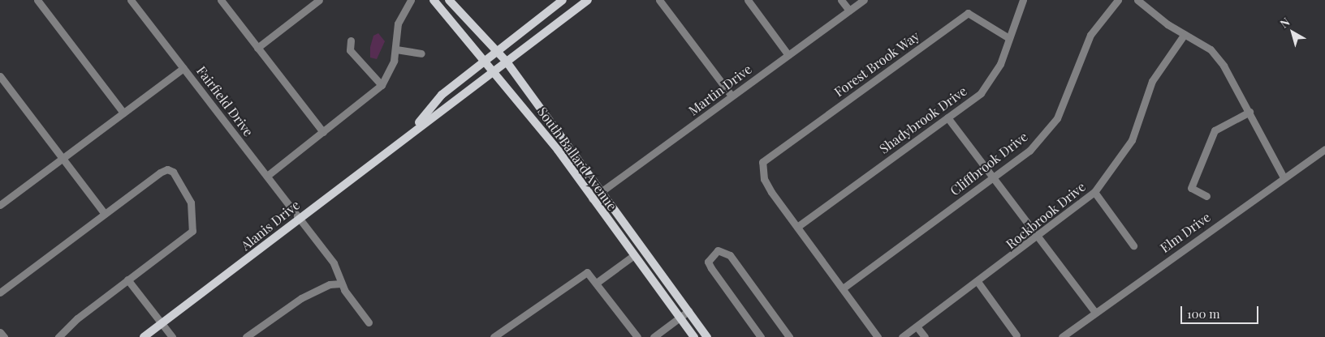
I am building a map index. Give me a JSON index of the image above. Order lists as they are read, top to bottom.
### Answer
{
  "streets": {
    "main road": ["South Ballard Avenue", "Alanis Drive"],
    "street": [
      "Forest Brook Way",
      "Martin Drive",
      "Fairfield Drive",
      "Shadybrook Drive",
      "Cliffbrook Drive",
      "Rockbrook Drive",
      "Elm Drive"
    ]
  },
  "crossings": [
    ["Forest Brook Way", "Shadybrook Drive"],
    ["Martin Drive", "South Ballard Avenue"],
    ["Fairfield Drive", "Alanis Drive"],
    ["South Ballard Avenue", "Alanis Drive"]
  ],
  "scale_bar": "100 m",
  "north": "top left"
}
